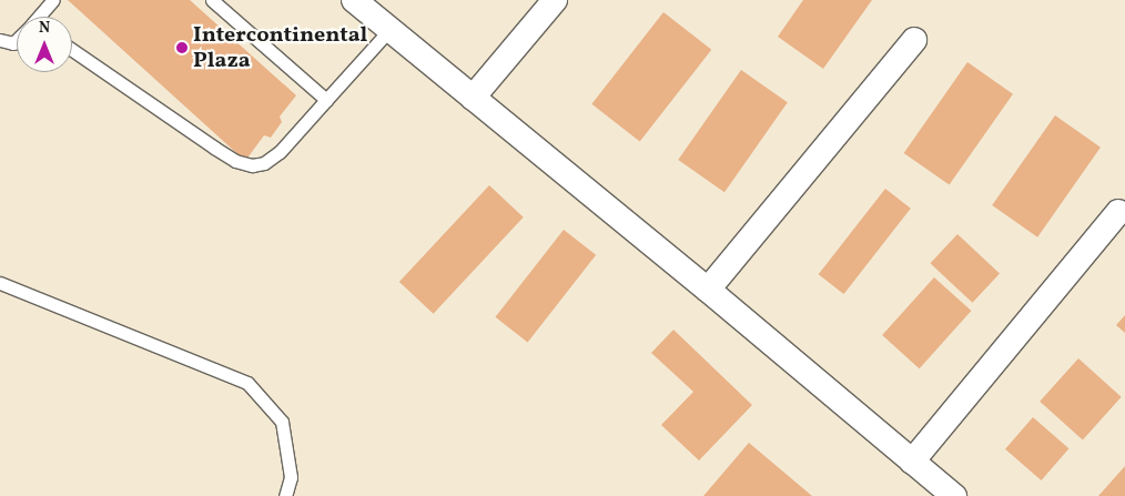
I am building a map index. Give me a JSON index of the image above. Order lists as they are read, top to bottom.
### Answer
{
  "places": ["Intercontinental Plaza"],
  "north": "top"
}
